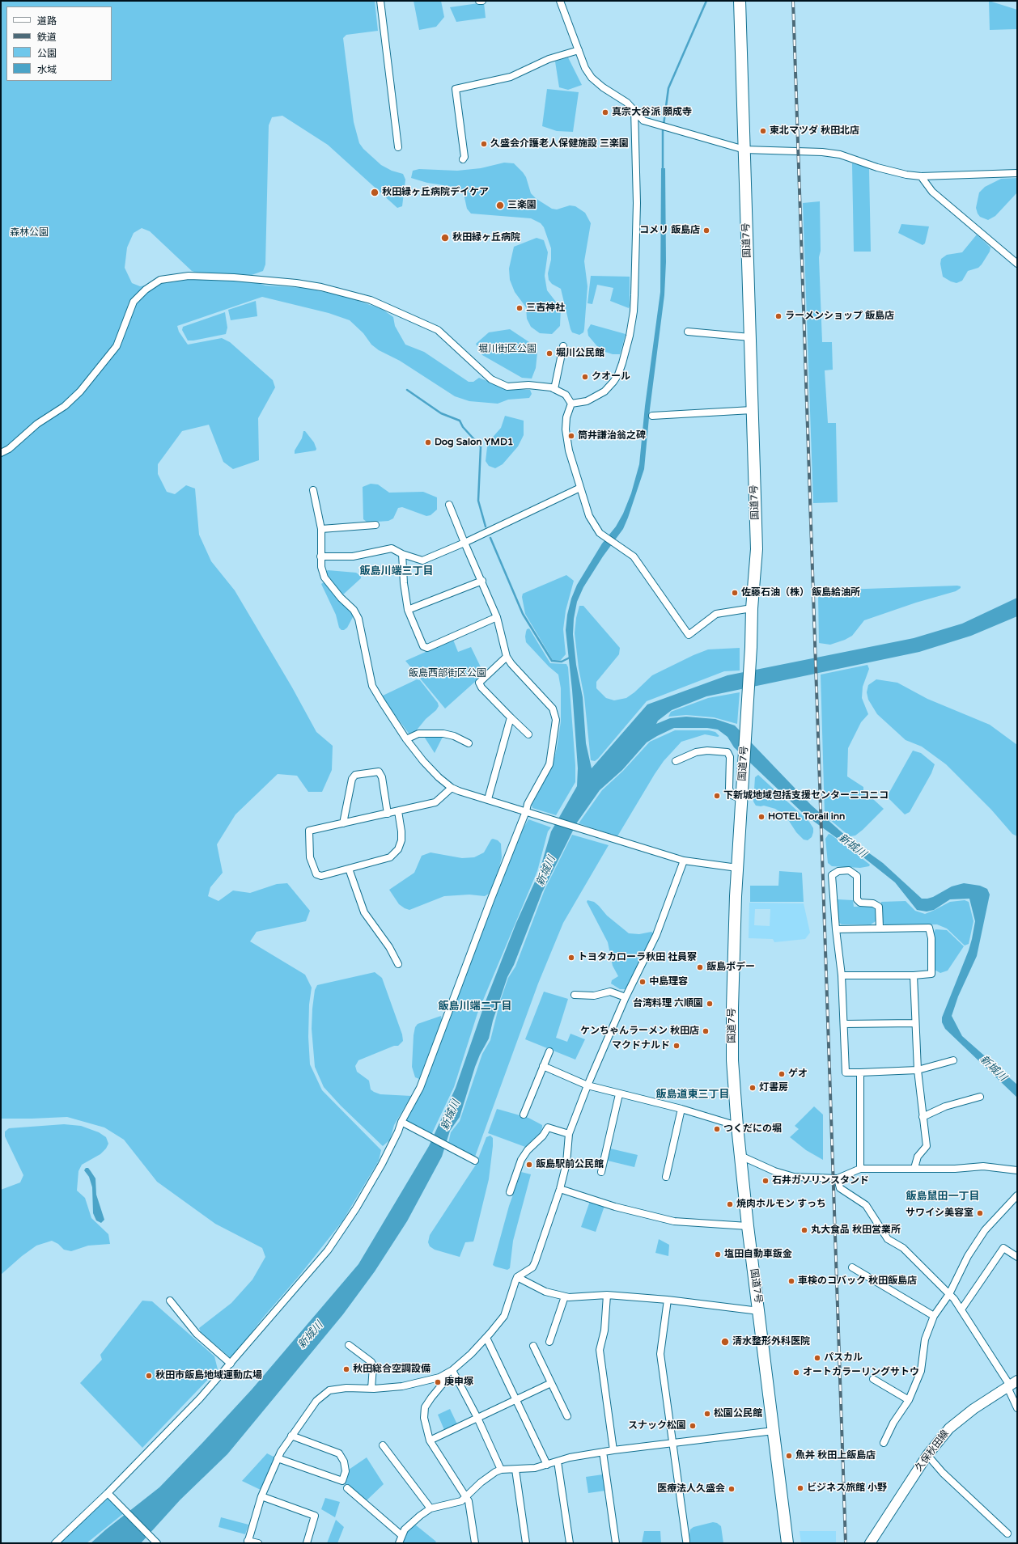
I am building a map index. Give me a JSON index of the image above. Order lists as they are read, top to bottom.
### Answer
{
  "streets": {
    "highway": ["国道7号"],
    "main road": ["久保秋田線"]
  },
  "districts": [
    "飯島川端三丁目",
    "飯島川端二丁目",
    "飯島道東三丁目",
    "飯島鼠田一丁目"
  ],
  "water": ["新城川"],
  "parks": ["森林公園", "堀川街区公園", "飯島西部街区公園"],
  "places": [
    "真宗大谷派 願成寺",
    "東北マツダ 秋田北店",
    "久盛会介護老人保健施設 三楽園",
    "秋田緑ヶ丘病院デイケア",
    "三楽園",
    "コメリ 飯島店",
    "秋田緑ヶ丘病院",
    "三吉神社",
    "ラーメンショップ 飯島店",
    "堀川公民館",
    "クオール",
    "筒井謙治翁之碑",
    "Dog Salon YMD1",
    "佐藤石油（株） 飯島給油所",
    "下新城地域包括支援センターニコニコ",
    "HOTEL Torail inn",
    "トヨタカローラ秋田 社員寮",
    "飯島ボデー",
    "中島理容",
    "台湾料理 六順園",
    "ケンちゃんラーメン 秋田店",
    "マクドナルド",
    "ゲオ",
    "灯書房",
    "つくだにの堀",
    "飯島駅前公民館",
    "石井ガソリンスタンド",
    "焼肉ホルモン すっち",
    "サワイシ美容室",
    "丸大食品 秋田営業所",
    "塩田自動車鈑金",
    "車検のコバック 秋田飯島店",
    "清水整形外科医院",
    "パスカル",
    "秋田総合空調設備",
    "オートカラーリングサトウ",
    "秋田市飯島地域運動広場",
    "庚申塚",
    "松園公民館",
    "スナック松園",
    "魚丼 秋田上飯島店",
    "ビジネス旅館 小野",
    "医療法人久盛会"
  ],
  "legend": [
    "道路",
    "鉄道",
    "公園",
    "水域"
  ]
}
